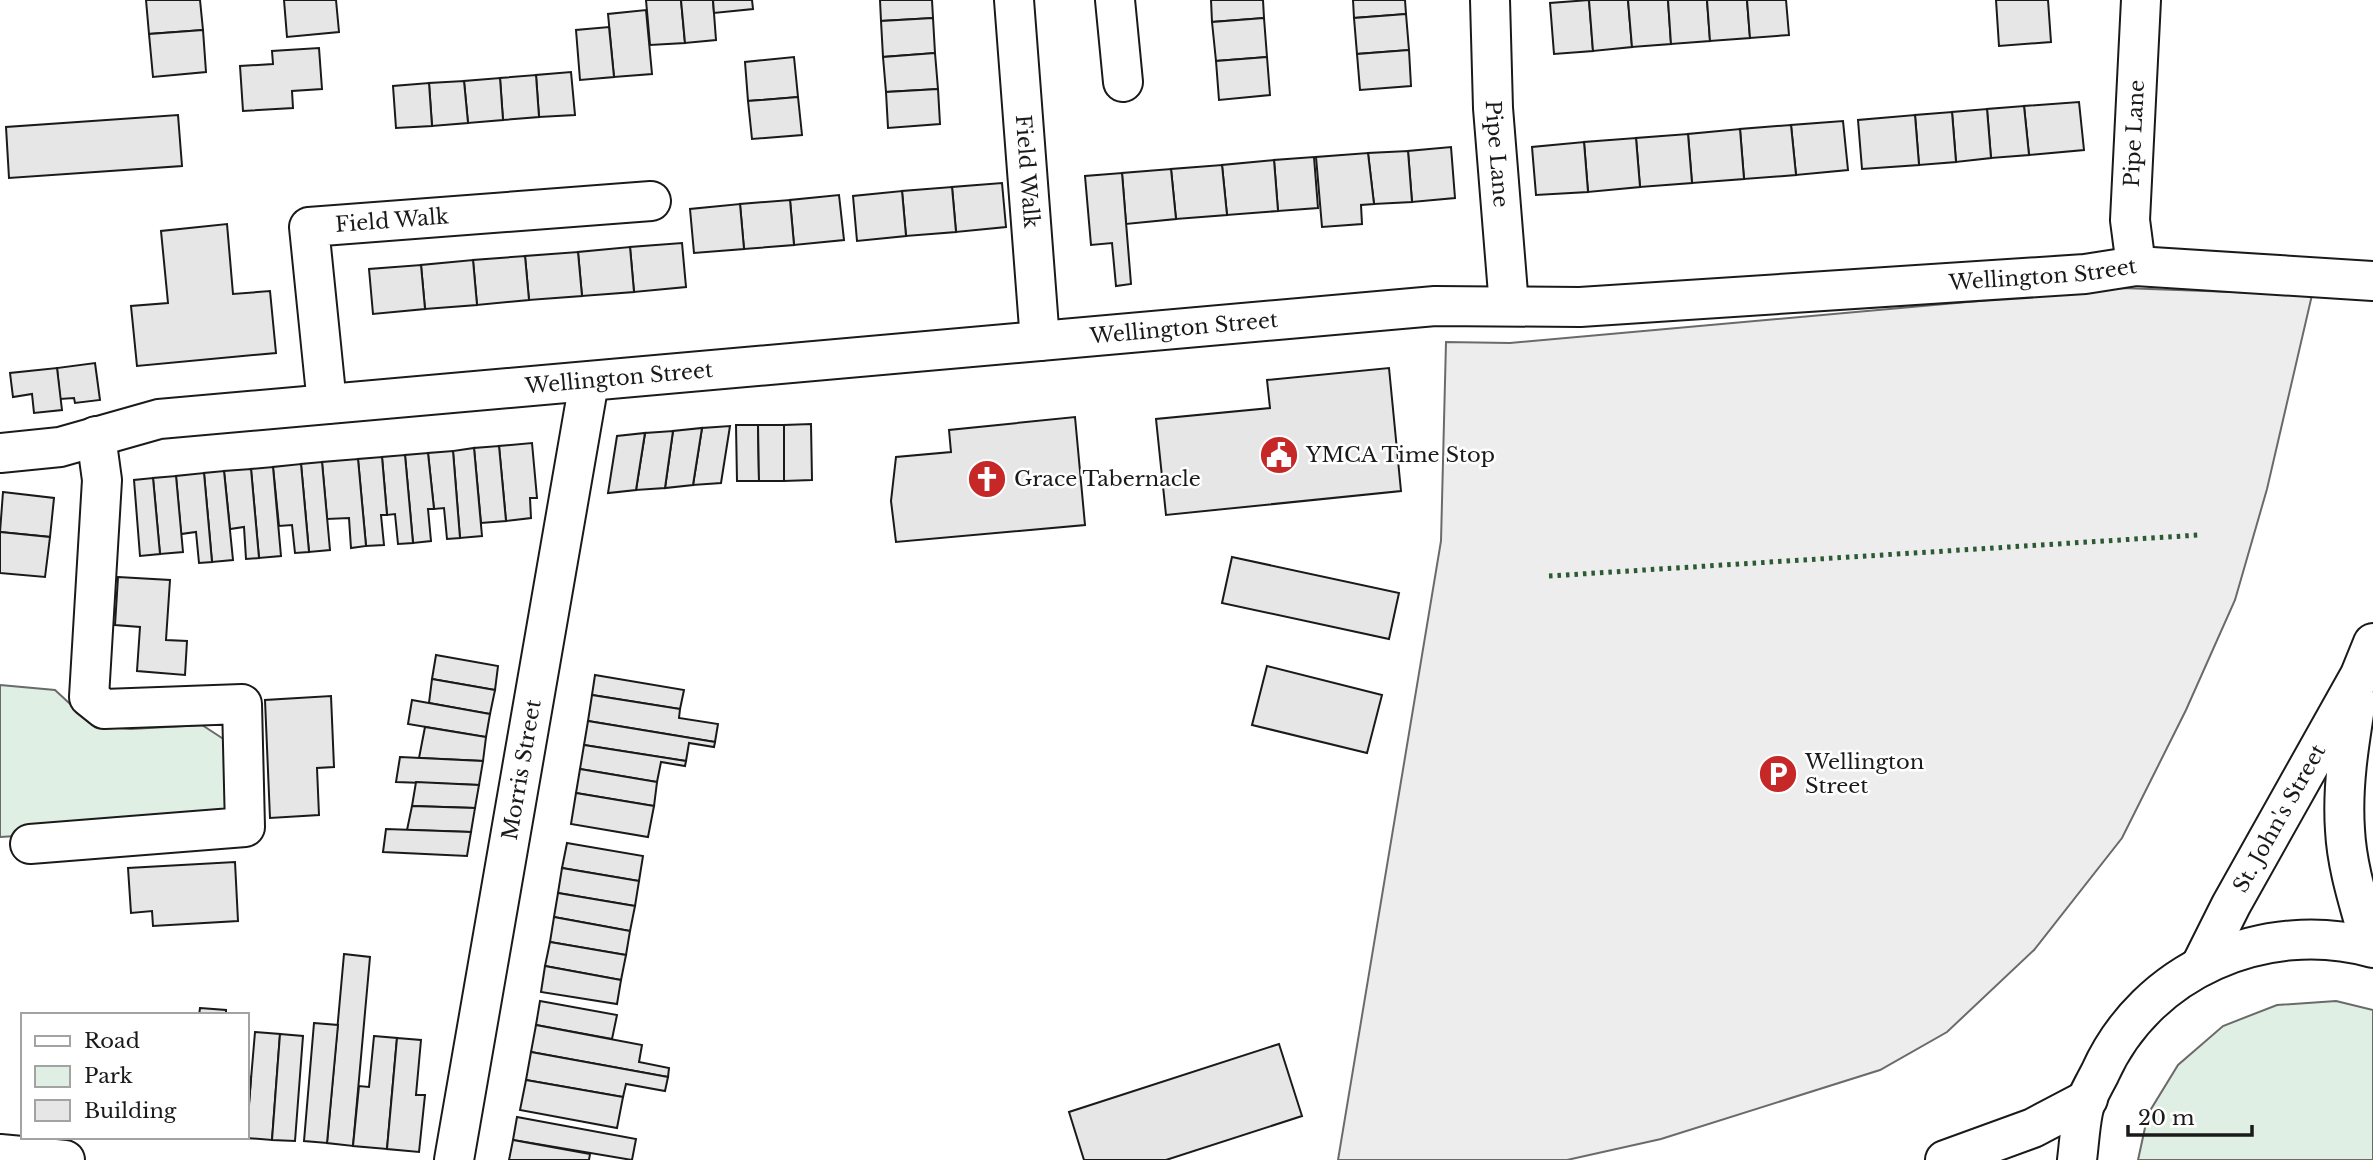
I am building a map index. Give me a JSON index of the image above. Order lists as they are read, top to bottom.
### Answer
{
  "streets": {
    "street": [
      "Pipe Lane",
      "Field Walk",
      "Wellington Street",
      "Morris Street",
      "St. John's Street"
    ]
  },
  "crossings": [
    ["Pipe Lane", "Wellington Street"],
    ["Field Walk", "Wellington Street"],
    ["Wellington Street", "Morris Street"]
  ],
  "places": {
    "public building": ["YMCA Time Stop"],
    "church": ["Grace Tabernacle"],
    "parking": ["Wellington Street"]
  },
  "legend": ["Road", "Park", "Building"],
  "scale_bar": "20 m"
}
